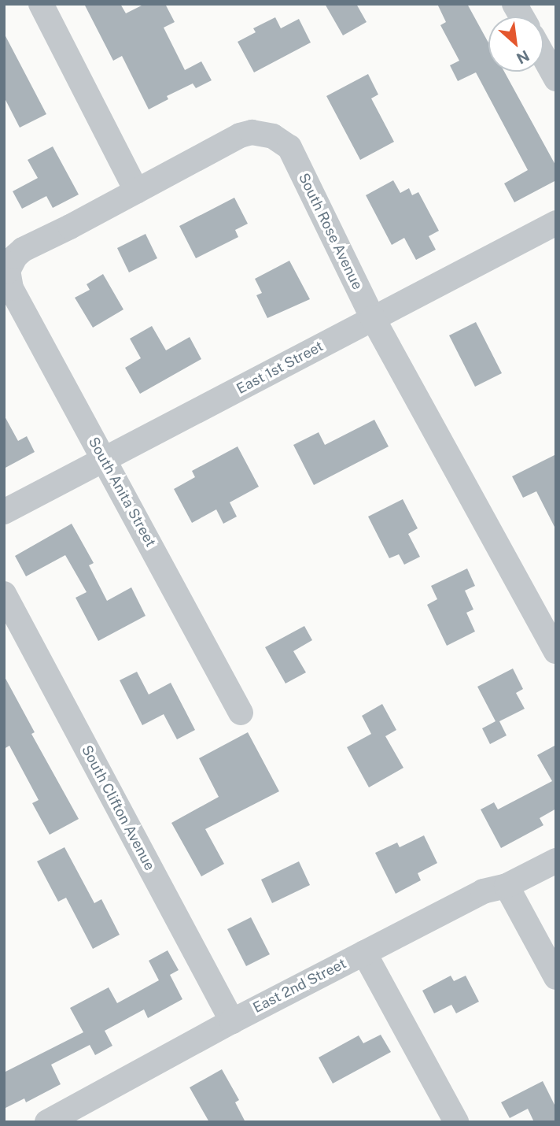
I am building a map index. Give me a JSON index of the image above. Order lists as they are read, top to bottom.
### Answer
{
  "streets": {
    "street": [
      "South Rose Avenue",
      "East 1st Street",
      "South Anita Street",
      "South Clifton Avenue",
      "East 2nd Street"
    ]
  },
  "crossings": [
    ["South Rose Avenue", "East 1st Street"],
    ["South Rose Avenue", "South Anita Street"],
    ["East 1st Street", "South Anita Street"],
    ["South Clifton Avenue", "East 2nd Street"]
  ],
  "north": "bottom right"
}
